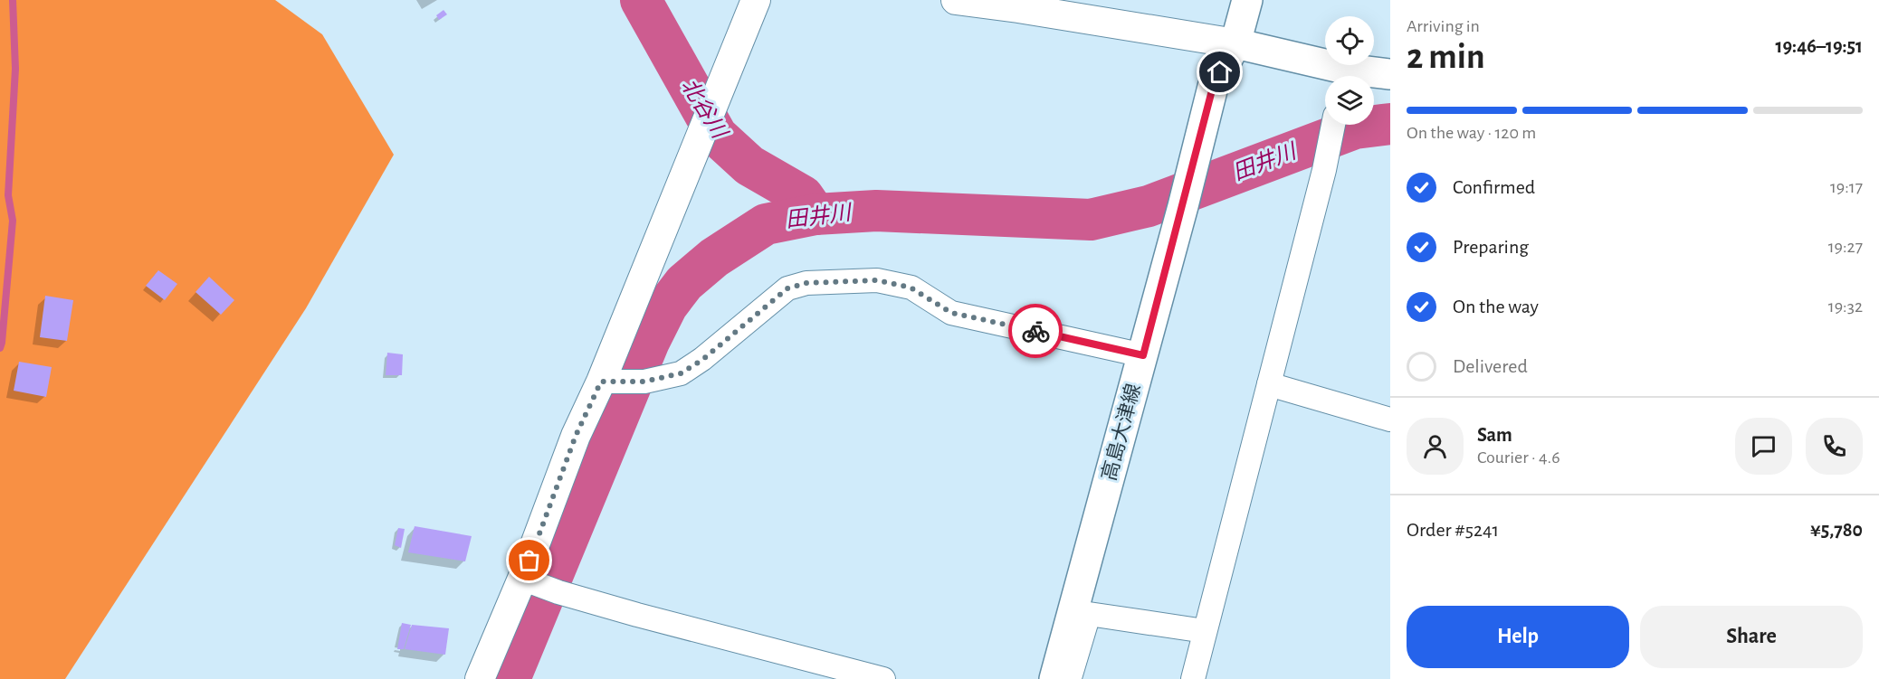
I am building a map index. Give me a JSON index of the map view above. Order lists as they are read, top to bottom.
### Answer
{
  "streets": {
    "main road": ["高島大津線"]
  },
  "water": ["北谷川", "田井川"],
  "page": {
    "heading": ["2 min", "Arriving in", "19:46–19:51"],
    "panel": [
      "Sam",
      "Courier · 4.6",
      "Order #5241",
      "¥5,780"
    ],
    "bar": "On the way · 120 m",
    "list": [
      ["Confirmed", "19:17"],
      ["Preparing", "19:27"],
      ["On the way", "19:32"],
      "Delivered"
    ],
    "buttons": ["Help", "Share"]
  }
}
